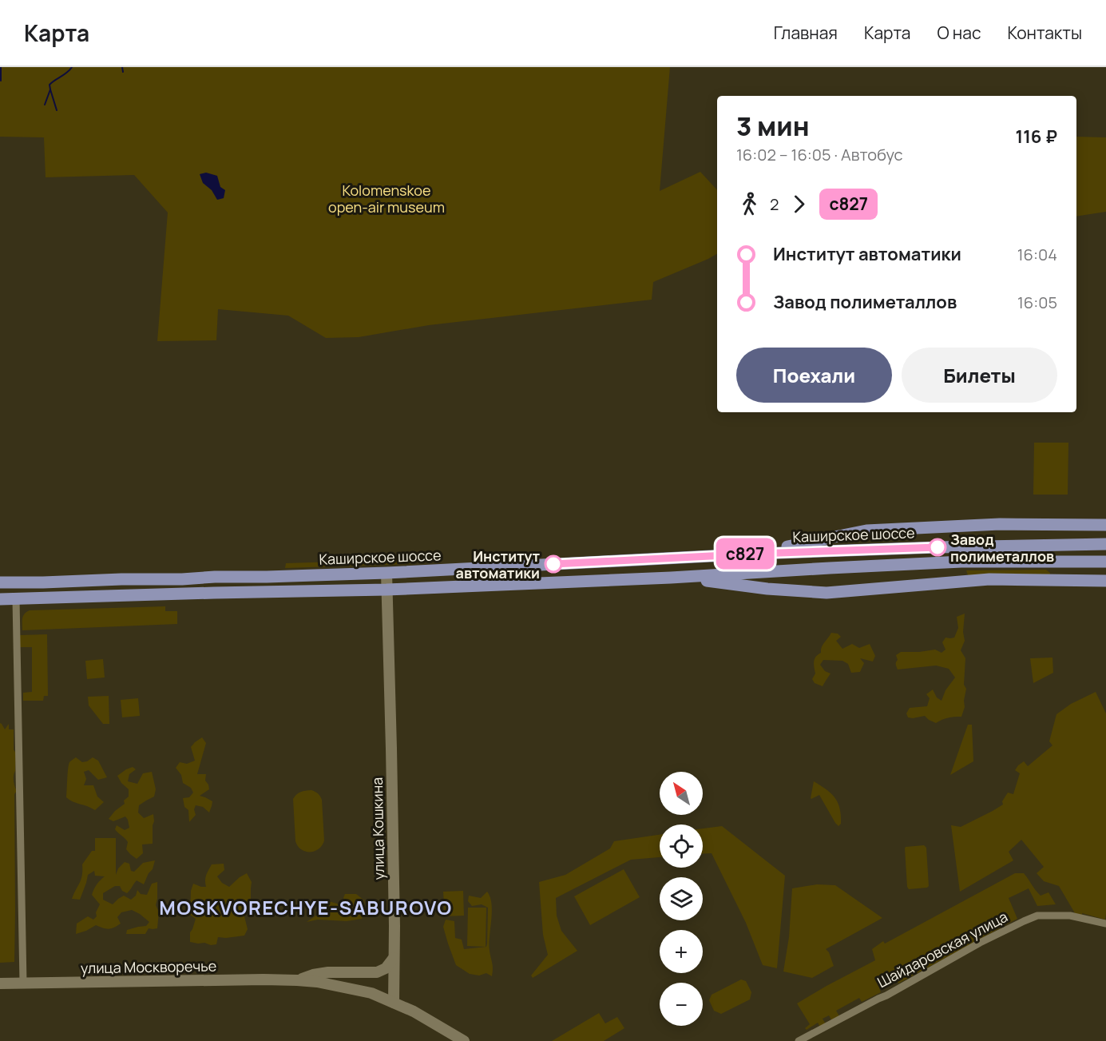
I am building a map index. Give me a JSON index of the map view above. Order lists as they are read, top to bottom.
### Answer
{
  "streets": {
    "main road": ["Каширское шоссе", "улица Кошкина", "улица Москворечье"],
    "street": ["Шайдаровская улица"]
  },
  "crossings": [
    ["Каширское шоссе", "улица Кошкина"],
    ["улица Кошкина", "улица Москворечье"]
  ],
  "districts": ["MOSKVORECHYE-SABUROVO"],
  "parks": ["Kolomenskoe open-air museum"],
  "places": ["Завод полиметаллов", "Институт автоматики"],
  "lines": ["bus line с827"],
  "north": "top left",
  "page": {
    "header": "Карта",
    "nav": [
      "Главная",
      "Карта",
      "О нас",
      "Контакты"
    ],
    "on_map": "с827",
    "heading": ["3 мин", "16:02 – 16:05 · Автобус", "116 ₽"],
    "legs": ["2", "с827"],
    "list": [
      {
        "name": "Институт автоматики",
        "value": "16:04"
      },
      {
        "name": "Завод полиметаллов",
        "value": "16:05"
      }
    ],
    "buttons": ["Поехали", "Билеты"],
    "map_buttons": ["+", "−"]
  }
}
